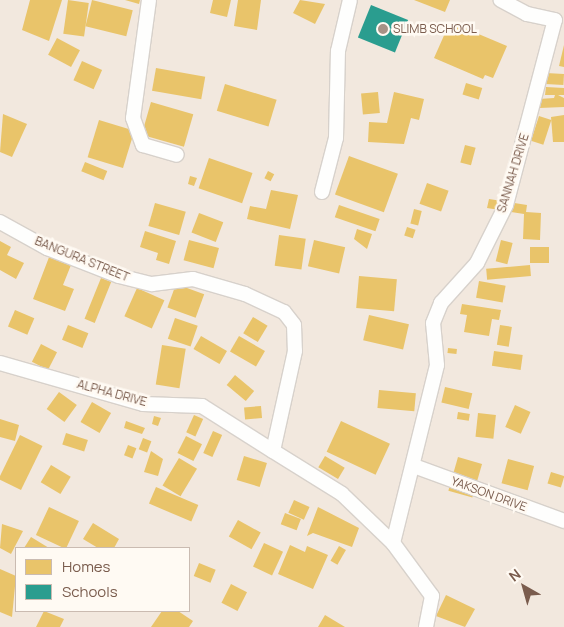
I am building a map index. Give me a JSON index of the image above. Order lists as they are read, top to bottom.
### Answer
{
  "streets": {
    "street": [
      "SANNAH DRIVE",
      "BANGURA STREET",
      "ALPHA DRIVE",
      "YAKSON DRIVE"
    ]
  },
  "crossings": [
    ["SANNAH DRIVE", "YAKSON DRIVE"],
    ["BANGURA STREET", "ALPHA DRIVE"]
  ],
  "places": ["SLIMB SCHOOL"],
  "legend": ["Homes", "Schools"],
  "north": "top left"
}
